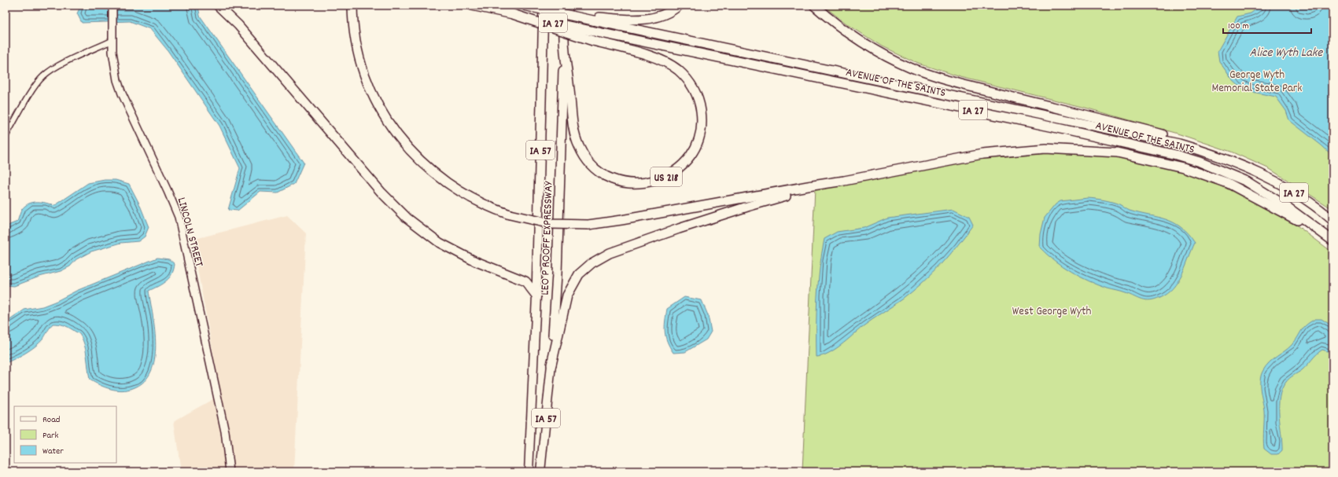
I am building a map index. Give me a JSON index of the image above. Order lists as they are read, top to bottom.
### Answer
{
  "streets": {
    "highway": [
      "IA 27",
      "AVENUE OF THE SAINTS",
      "IA 57",
      "US 218",
      "LEO P ROOFF EXPRESSWAY"
    ],
    "main road": ["LINCOLN STREET"]
  },
  "crossings": [
    ["AVENUE OF THE SAINTS", "US 218"],
    ["US 218", "LEO P ROOFF EXPRESSWAY"]
  ],
  "water": ["Alice Wyth Lake"],
  "parks": ["George Wyth Memorial State Park", "West George Wyth"],
  "legend": ["Road", "Park", "Water"],
  "scale_bar": "100 m"
}
